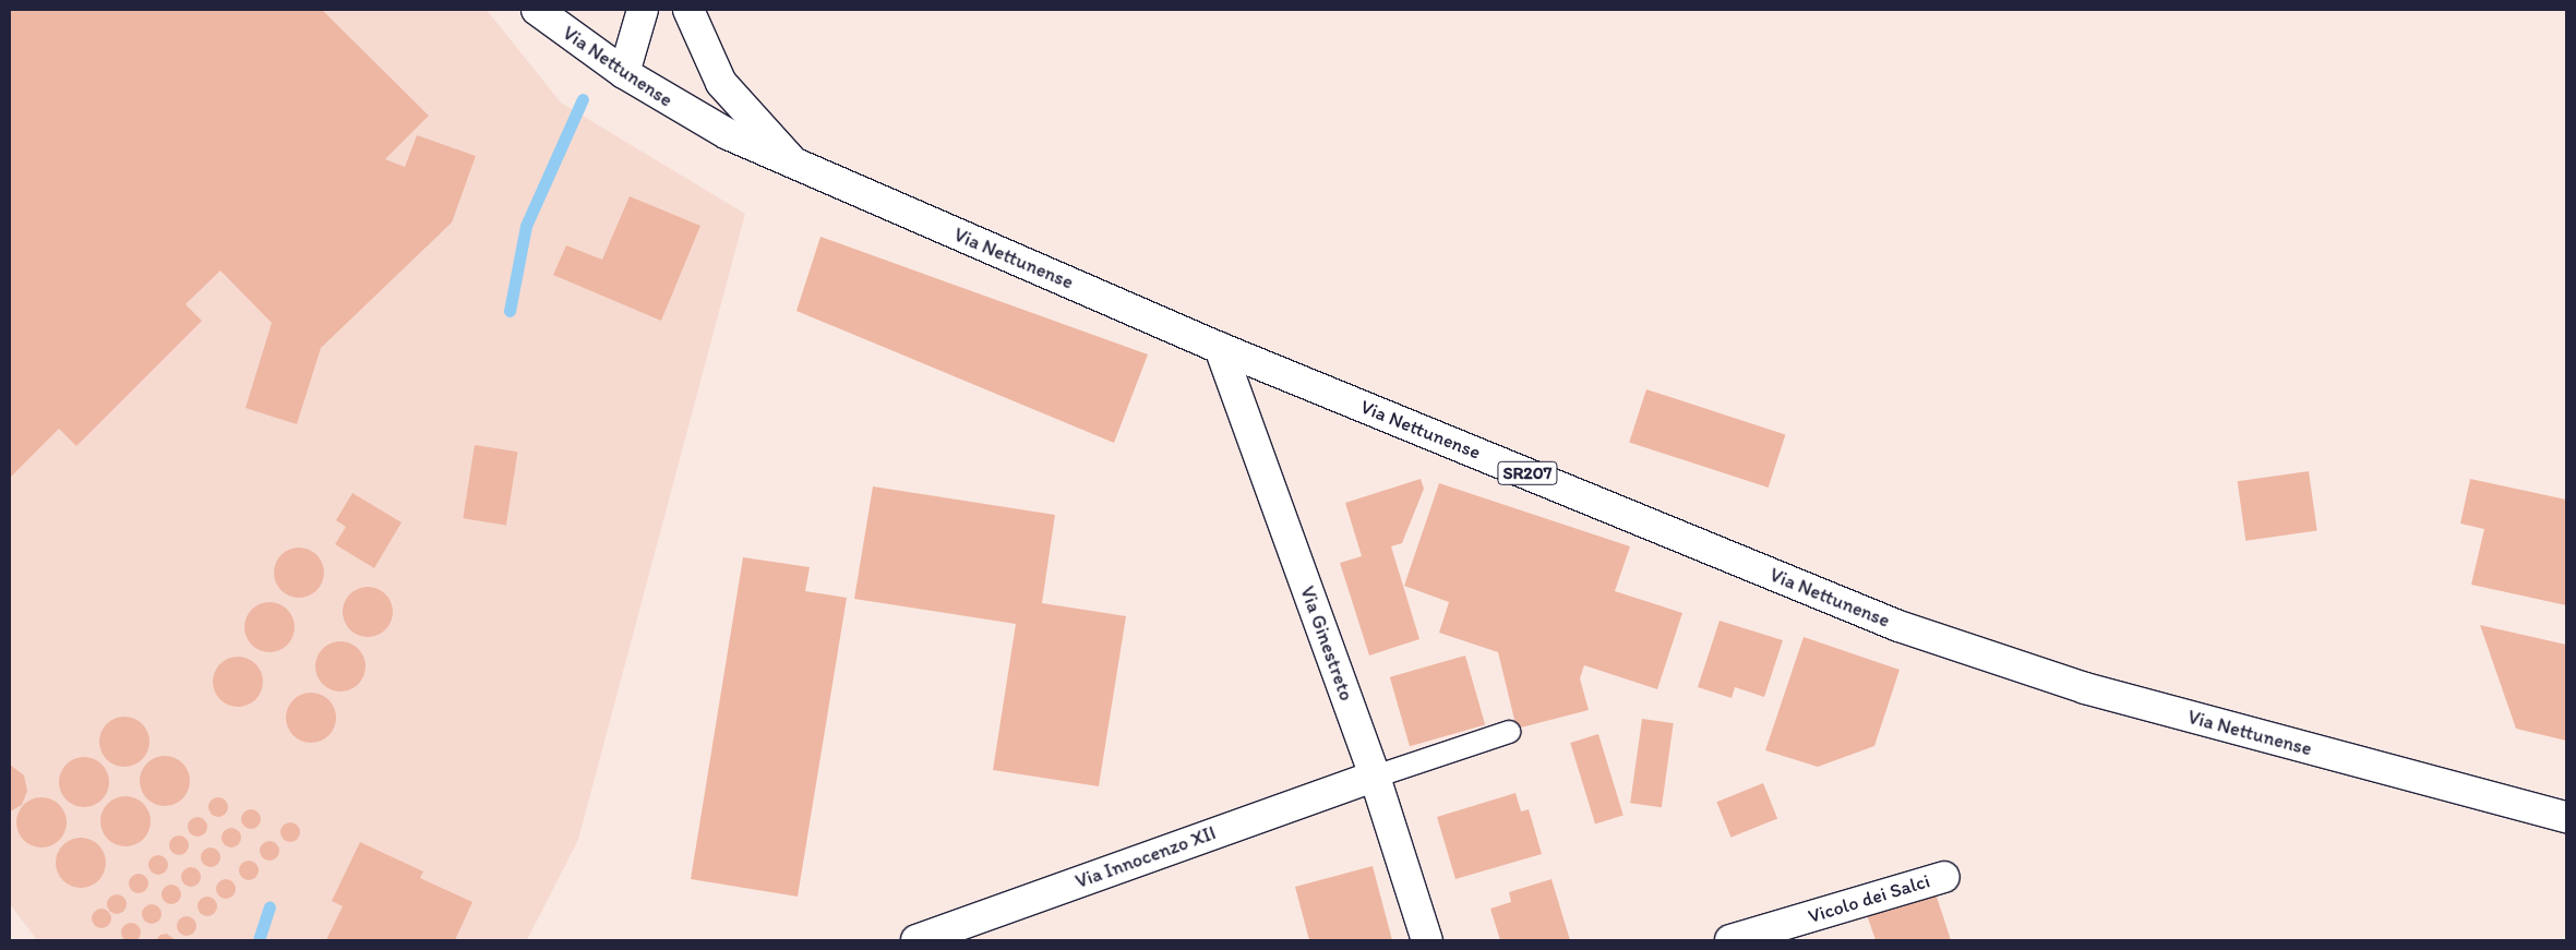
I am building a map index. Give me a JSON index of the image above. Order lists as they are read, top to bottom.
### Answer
{
  "streets": {
    "main road": [
      "Via Nettunense",
      "SR207",
      "Via Ginestreto",
      "Via Innocenzo XII",
      "Vicolo dei Salci"
    ]
  },
  "crossings": [
    ["Via Nettunense", "Via Ginestreto"],
    ["Via Ginestreto", "Via Innocenzo XII"]
  ]
}
